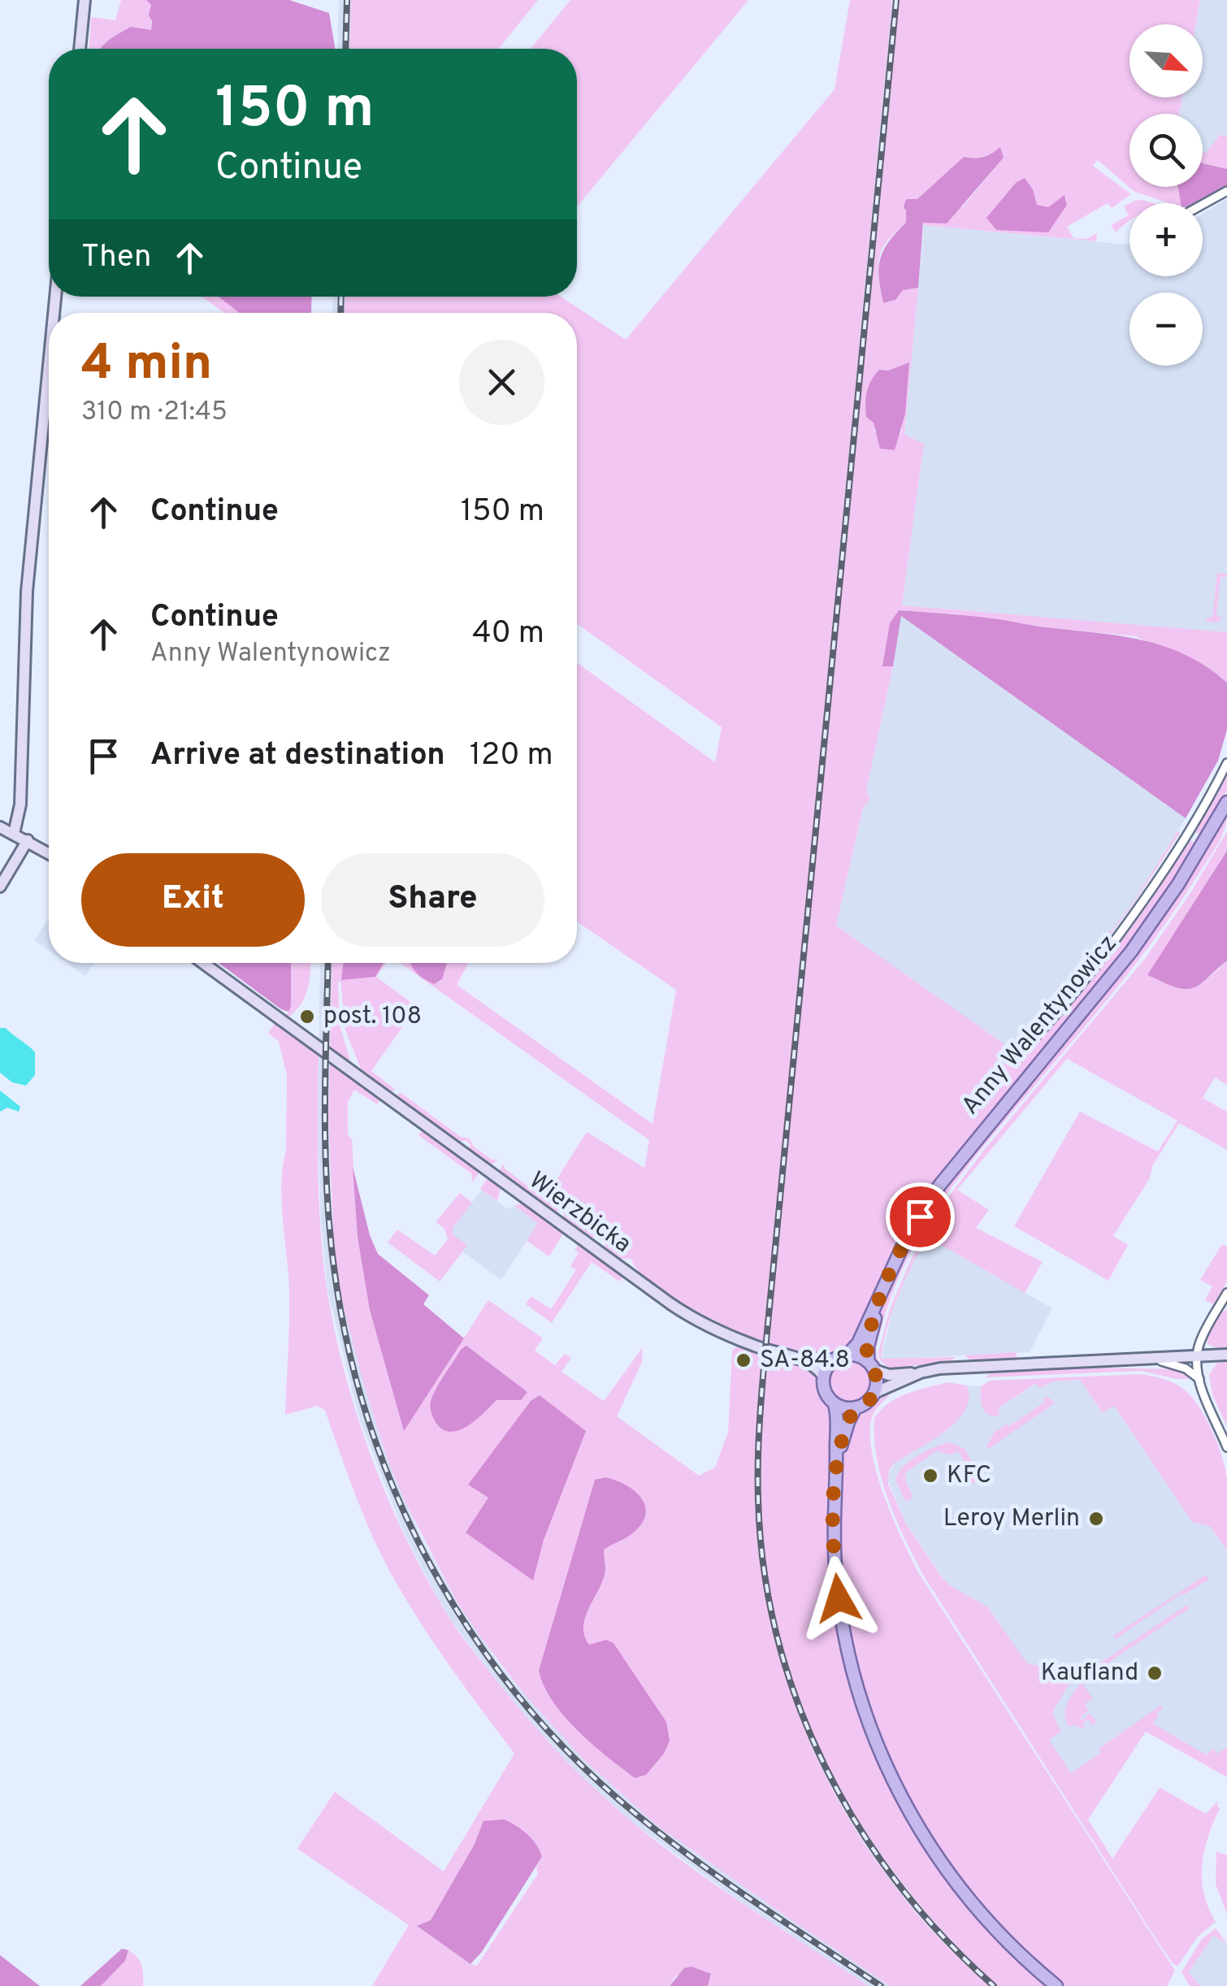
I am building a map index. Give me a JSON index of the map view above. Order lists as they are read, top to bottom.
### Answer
{
  "streets": {
    "main road": ["Anny Walentynowicz"],
    "street": ["Wierzbicka"]
  },
  "crossings": [
    ["Anny Walentynowicz", "Wierzbicka"]
  ],
  "places": [
    "post. 108",
    "SA-84.8",
    "KFC",
    "Leroy Merlin",
    "Kaufland"
  ],
  "north": "bottom right",
  "page": {
    "map_buttons": ["+", "−"],
    "turn": ["150 m", "Continue"],
    "then": "Then",
    "heading": ["4 min", "310 m · 21:45"],
    "list": [
      {
        "name": "Continue",
        "value": "150 m"
      },
      {
        "name": "Continue",
        "note": "Anny Walentynowicz",
        "value": "40 m"
      },
      {
        "name": "Arrive at destination",
        "value": "120 m"
      }
    ],
    "buttons": ["Exit", "Share"]
  }
}
